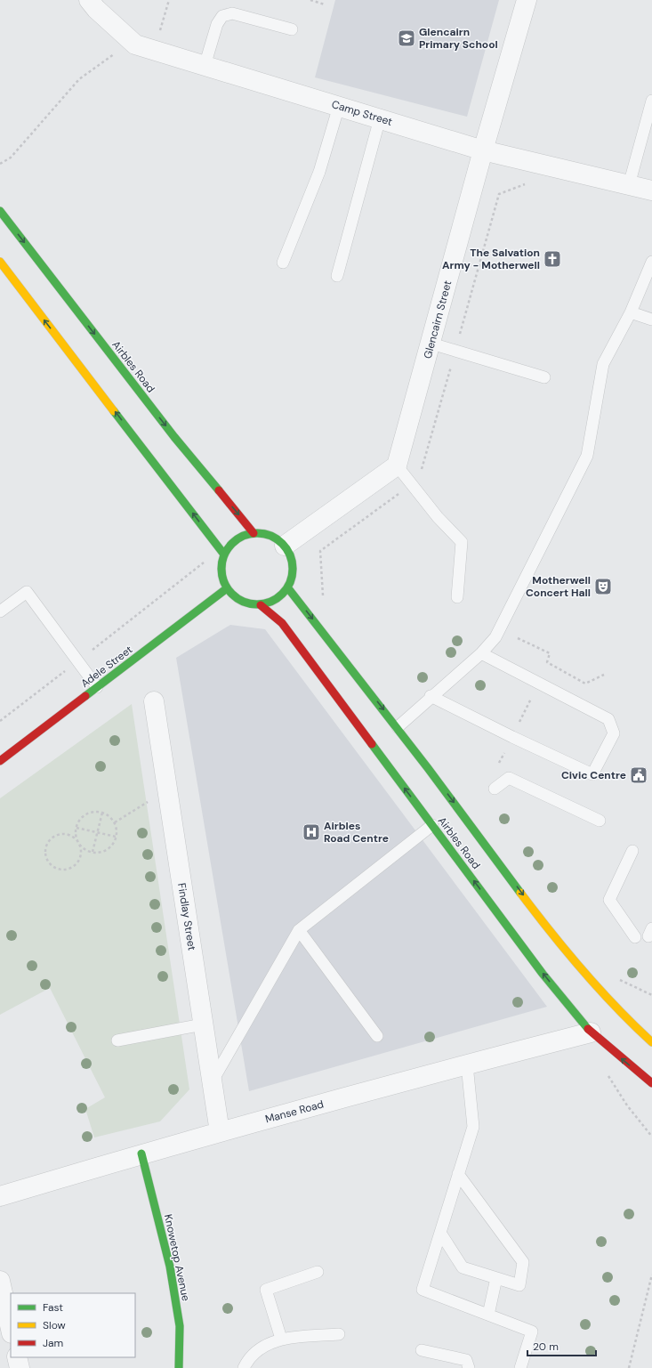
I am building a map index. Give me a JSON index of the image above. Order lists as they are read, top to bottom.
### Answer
{
  "streets": {
    "main road": ["Airbles Road", "Adele Street", "Knowetop Avenue"],
    "street": [
      "Camp Street",
      "Glencairn Street",
      "Findlay Street",
      "Manse Road"
    ]
  },
  "crossings": [
    ["Camp Street", "Glencairn Street"],
    ["Airbles Road", "Adele Street"],
    ["Airbles Road", "Manse Road"],
    ["Findlay Street", "Manse Road"],
    ["Manse Road", "Knowetop Avenue"]
  ],
  "places": {
    "school or university": ["Glencairn Primary School"],
    "church": ["The Salvation Army - Motherwell"],
    "theatre": ["Motherwell Concert Hall"],
    "public building": ["Civic Centre"],
    "hospital": ["Airbles Road Centre"]
  },
  "legend": ["Fast", "Slow", "Jam"],
  "scale_bar": "20 m"
}
